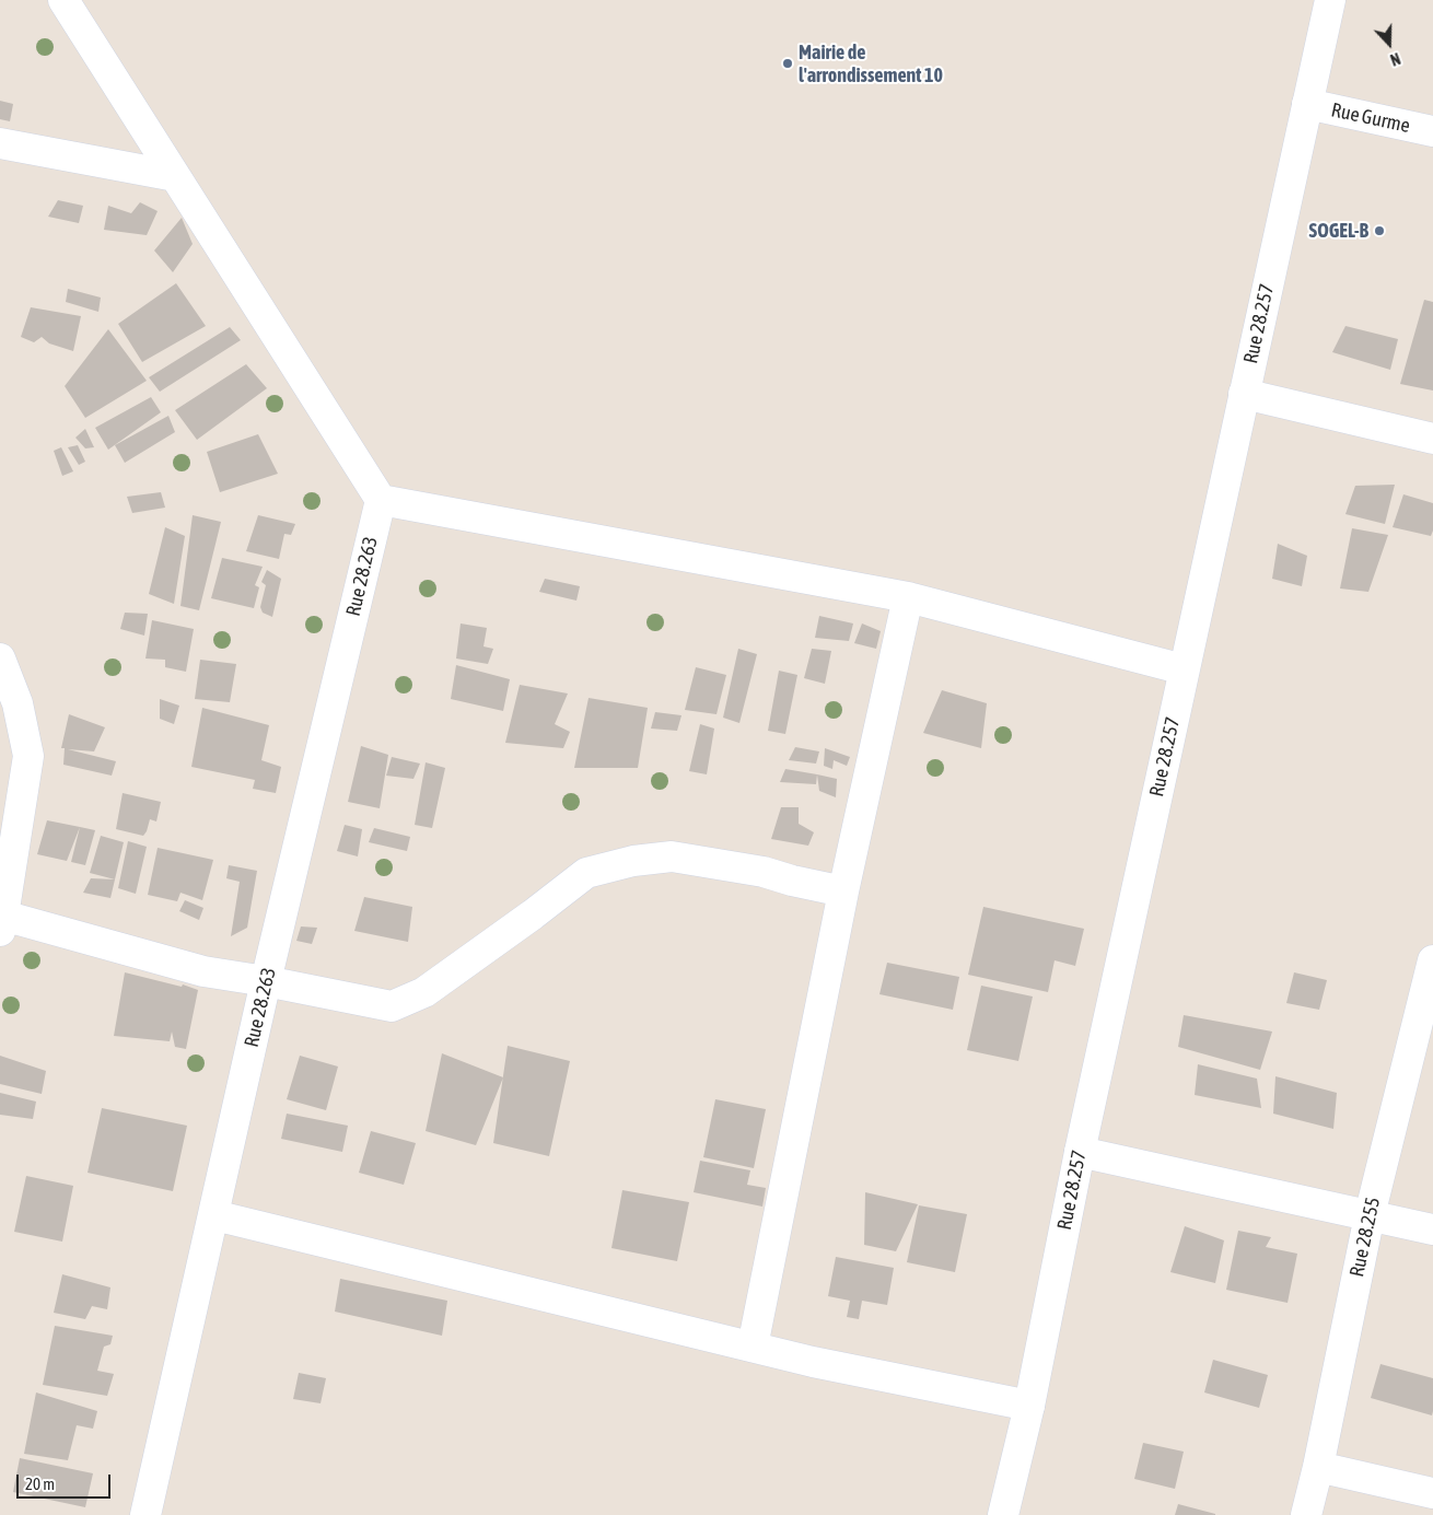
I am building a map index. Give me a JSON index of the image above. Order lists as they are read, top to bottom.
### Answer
{
  "streets": {
    "street": [
      "Rue Gurme",
      "Rue 28.257",
      "Rue 28.263",
      "Rue 28.255"
    ]
  },
  "crossings": [
    ["Rue Gurme", "Rue 28.257"]
  ],
  "places": ["Mairie de l'arrondissement 10", "SOGEL-B"],
  "scale_bar": "20 m",
  "north": "bottom"
}
